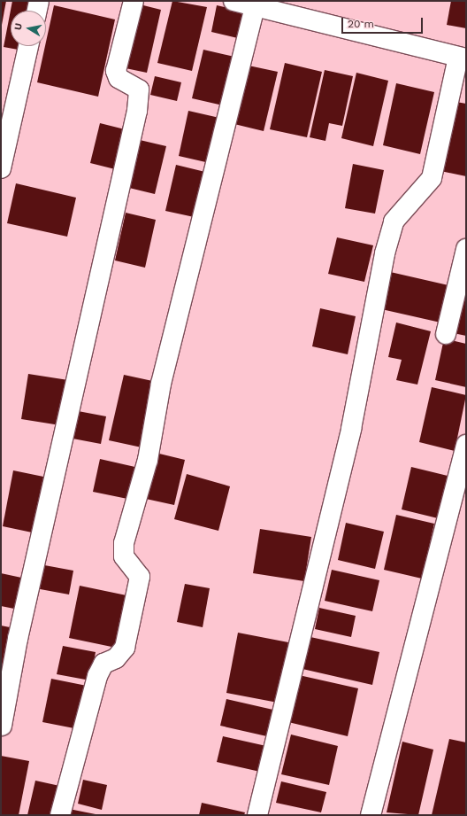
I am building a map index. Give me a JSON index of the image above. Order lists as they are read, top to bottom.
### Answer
{
  "scale_bar": "20 m",
  "north": "left"
}
